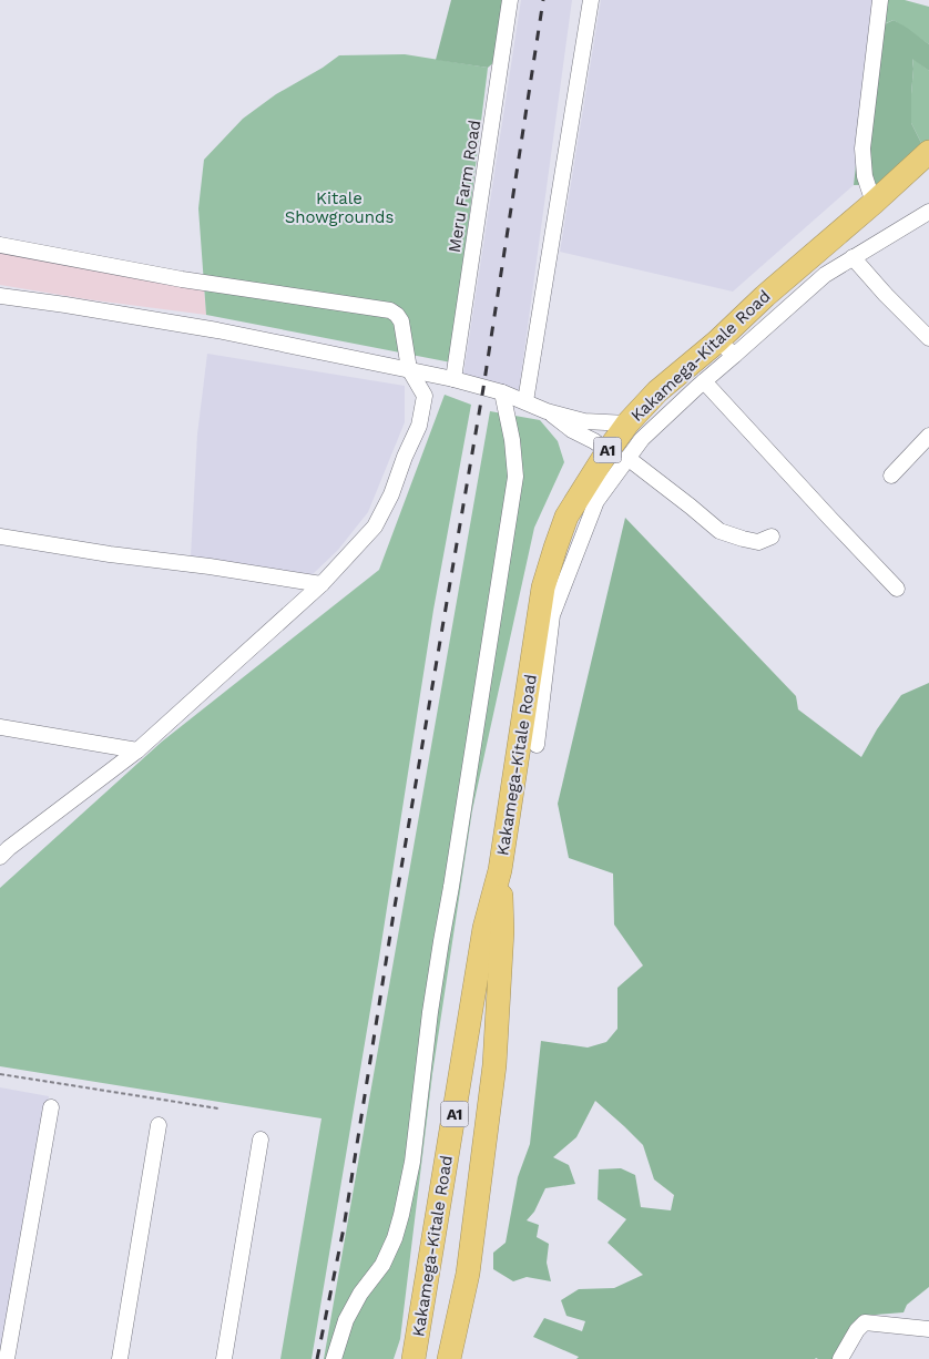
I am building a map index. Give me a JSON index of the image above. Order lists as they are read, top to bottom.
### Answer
{
  "streets": {
    "highway": ["Kakamega-Kitale Road", "A1"],
    "street": ["Meru Farm Road"]
  },
  "parks": ["Kitale Showgrounds"]
}
